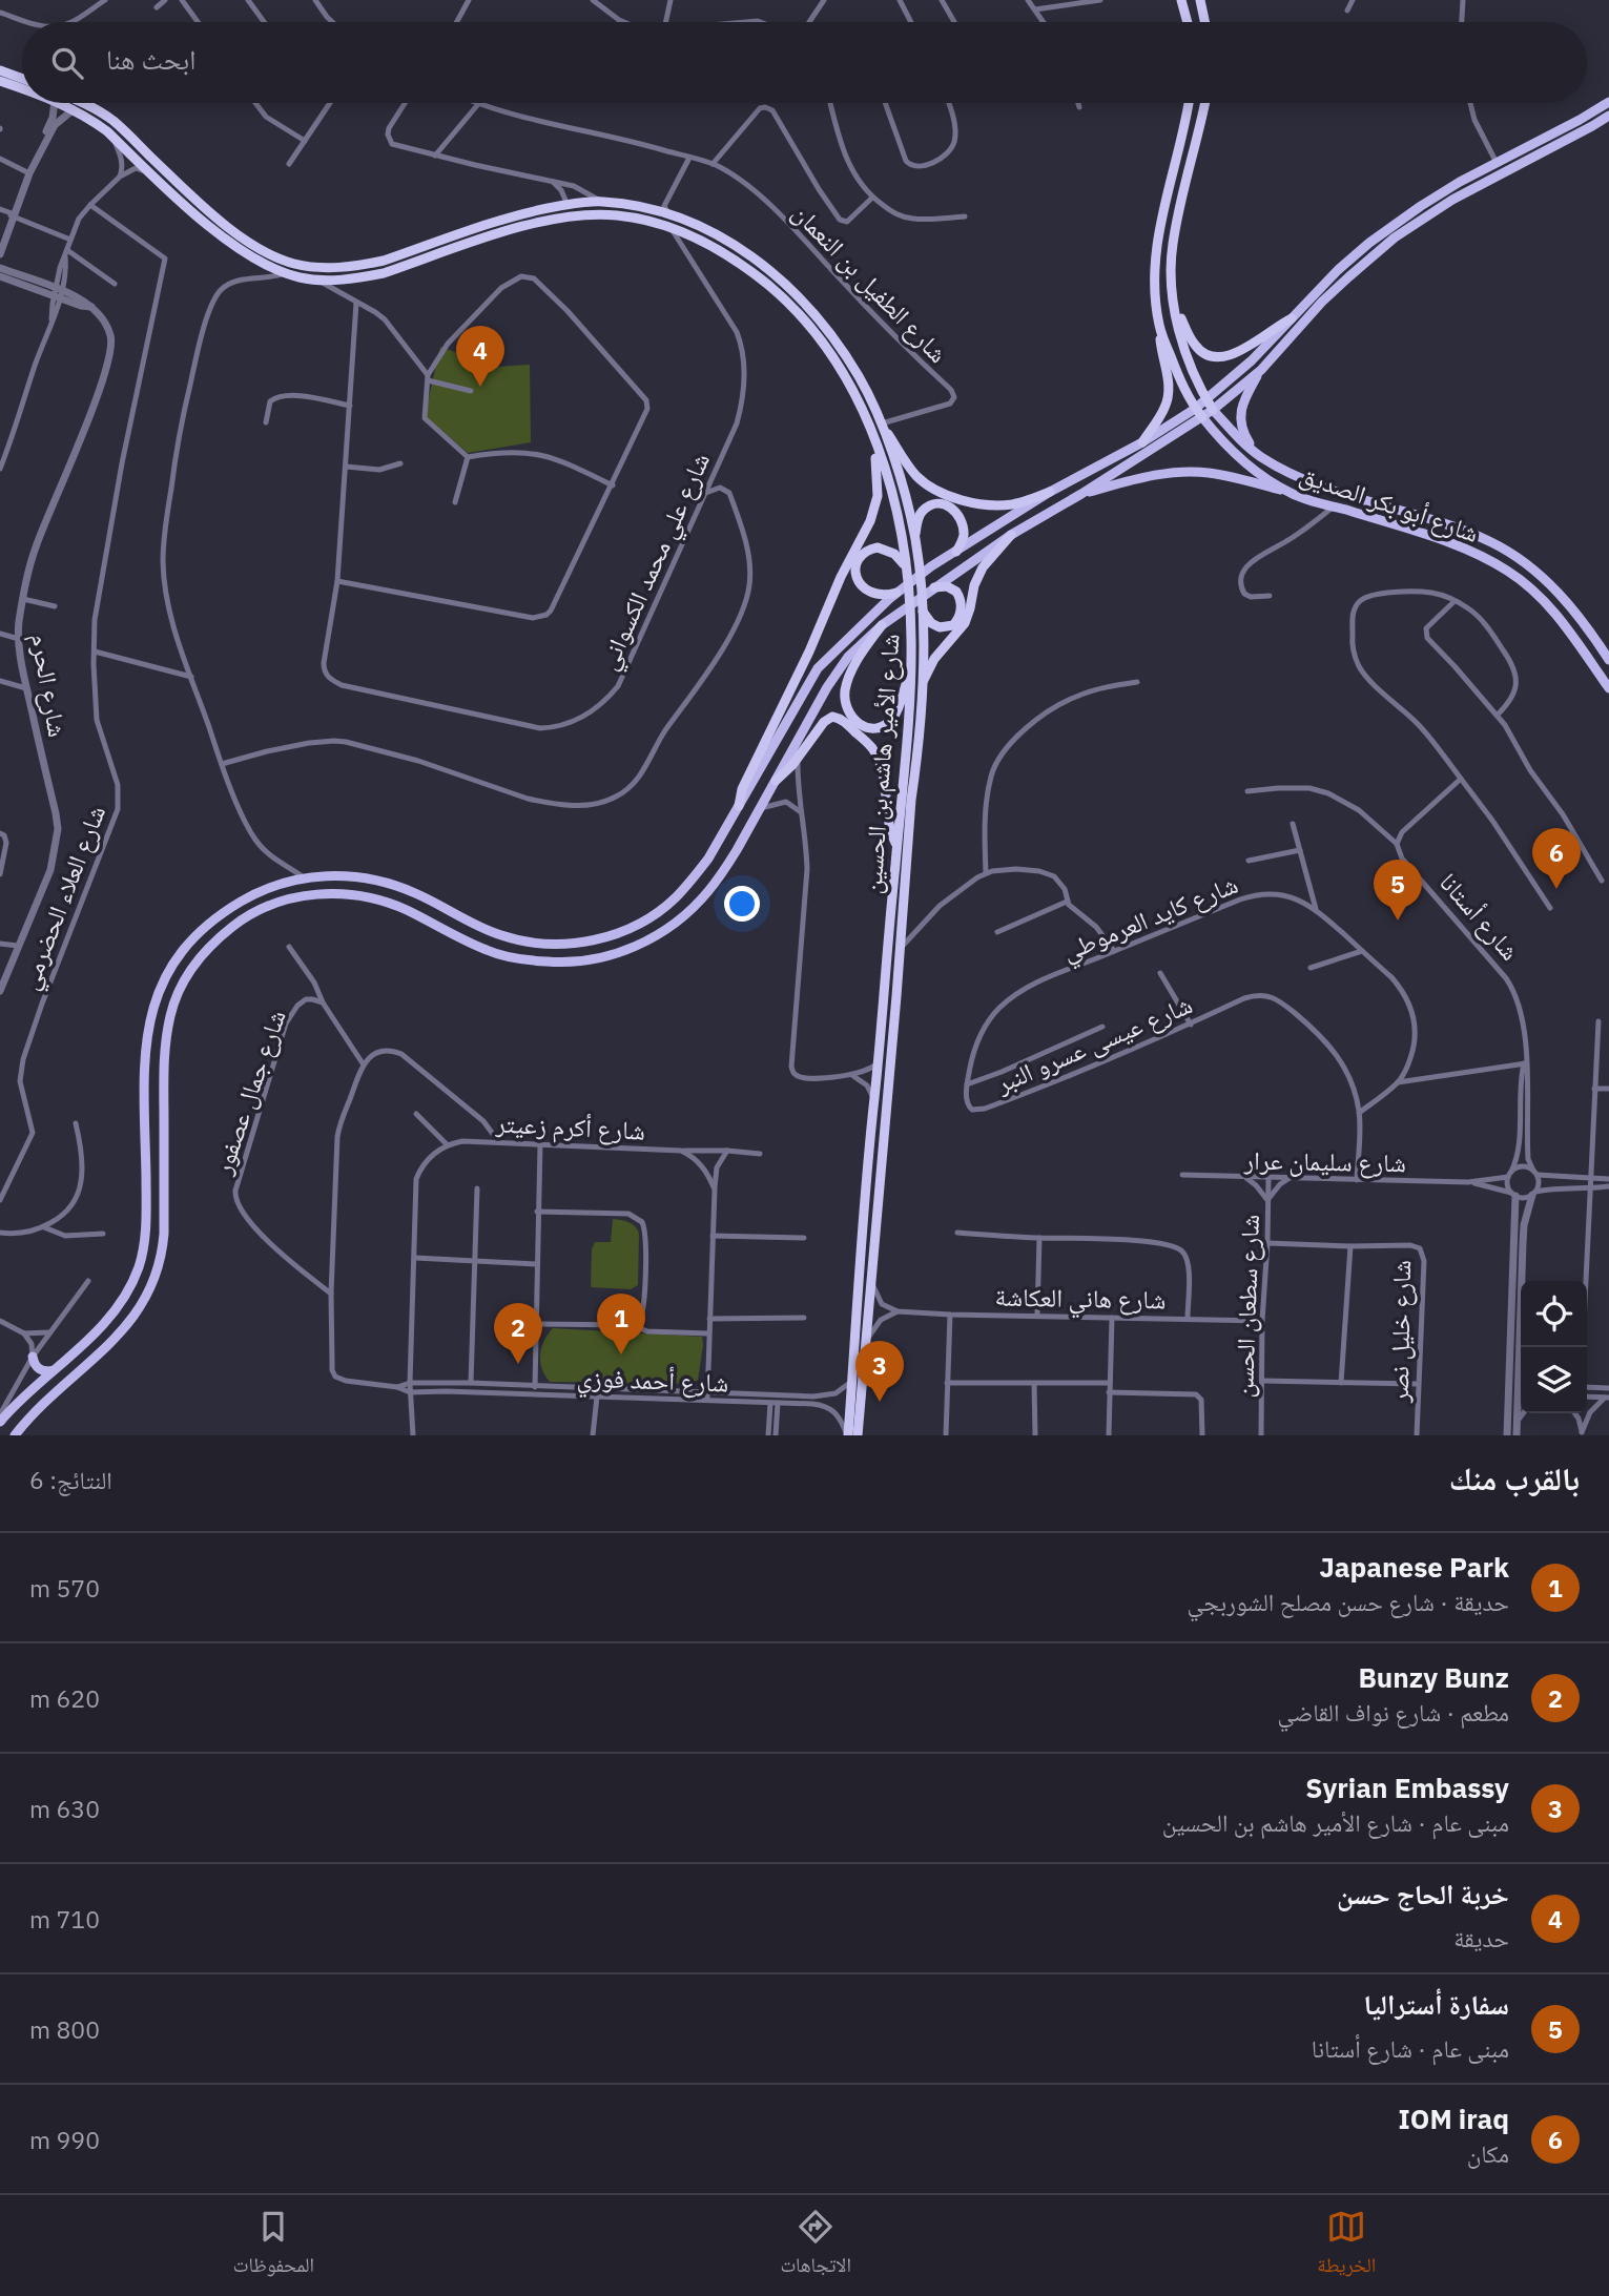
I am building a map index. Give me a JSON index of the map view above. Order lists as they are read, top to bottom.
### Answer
{
  "streets": {
    "highway": ["شارع أبو بكر الصديق", "شارع الأمير هاشم بن الحسين"],
    "street": [
      "شارع الطفيل بن النعمان",
      "شارع علي محمد الكسواني",
      "شارع الحرم",
      "شارع العلاء الحضرمي",
      "شارع أستانا",
      "شارع كايد العرموطي",
      "شارع عيسى عسرو النبر",
      "شارع جمال عصفور",
      "شارع أكرم زعيتر",
      "شارع سليمان عرار",
      "شارع هاني العكاشة",
      "شارع سطعان الحسن",
      "شارع خليل نصر",
      "شارع أحمد فوزي"
    ]
  },
  "crossings": [
    ["شارع الطفيل بن النعمان", "شارع الأمير هاشم بن الحسين"],
    ["شارع علي محمد الكسواني", "شارع الأمير هاشم بن الحسين"],
    ["شارع الأمير هاشم بن الحسين", "شارع أحمد فوزي"],
    ["شارع أستانا", "شارع سليمان عرار"],
    ["شارع كايد العرموطي", "شارع عيسى عسرو النبر"],
    ["شارع جمال عصفور", "شارع أحمد فوزي"],
    ["شارع سليمان عرار", "شارع سطعان الحسن"],
    ["شارع هاني العكاشة", "شارع سطعان الحسن"],
    ["شارع سطعان الحسن", "شارع خليل نصر"]
  ],
  "page": {
    "search": "ابحث هنا",
    "pins": [
      "4",
      "6",
      "5",
      "1",
      "2",
      "3"
    ],
    "heading": ["بالقرب منك", "النتائج: 6"],
    "list": [
      {
        "mark": "1",
        "name": "Japanese Park",
        "note": "حديقة · شارع حسن مصلح الشوربجي",
        "value": "570 m"
      },
      {
        "mark": "2",
        "name": "Bunzy Bunz",
        "note": "مطعم · شارع نواف القاضي",
        "value": "620 m"
      },
      {
        "mark": "3",
        "name": "Syrian Embassy",
        "note": "مبنى عام · شارع الأمير هاشم بن الحسين",
        "value": "630 m"
      },
      {
        "mark": "4",
        "name": "خربة الحاج حسن",
        "note": "حديقة",
        "value": "710 m"
      },
      {
        "mark": "5",
        "name": "سفارة أستراليا",
        "note": "مبنى عام · شارع أستانا",
        "value": "800 m"
      },
      {
        "mark": "6",
        "name": "IOM iraq",
        "note": "مكان",
        "value": "990 m"
      }
    ],
    "nav": ["الخريطة", "الاتجاهات", "المحفوظات"]
  }
}
